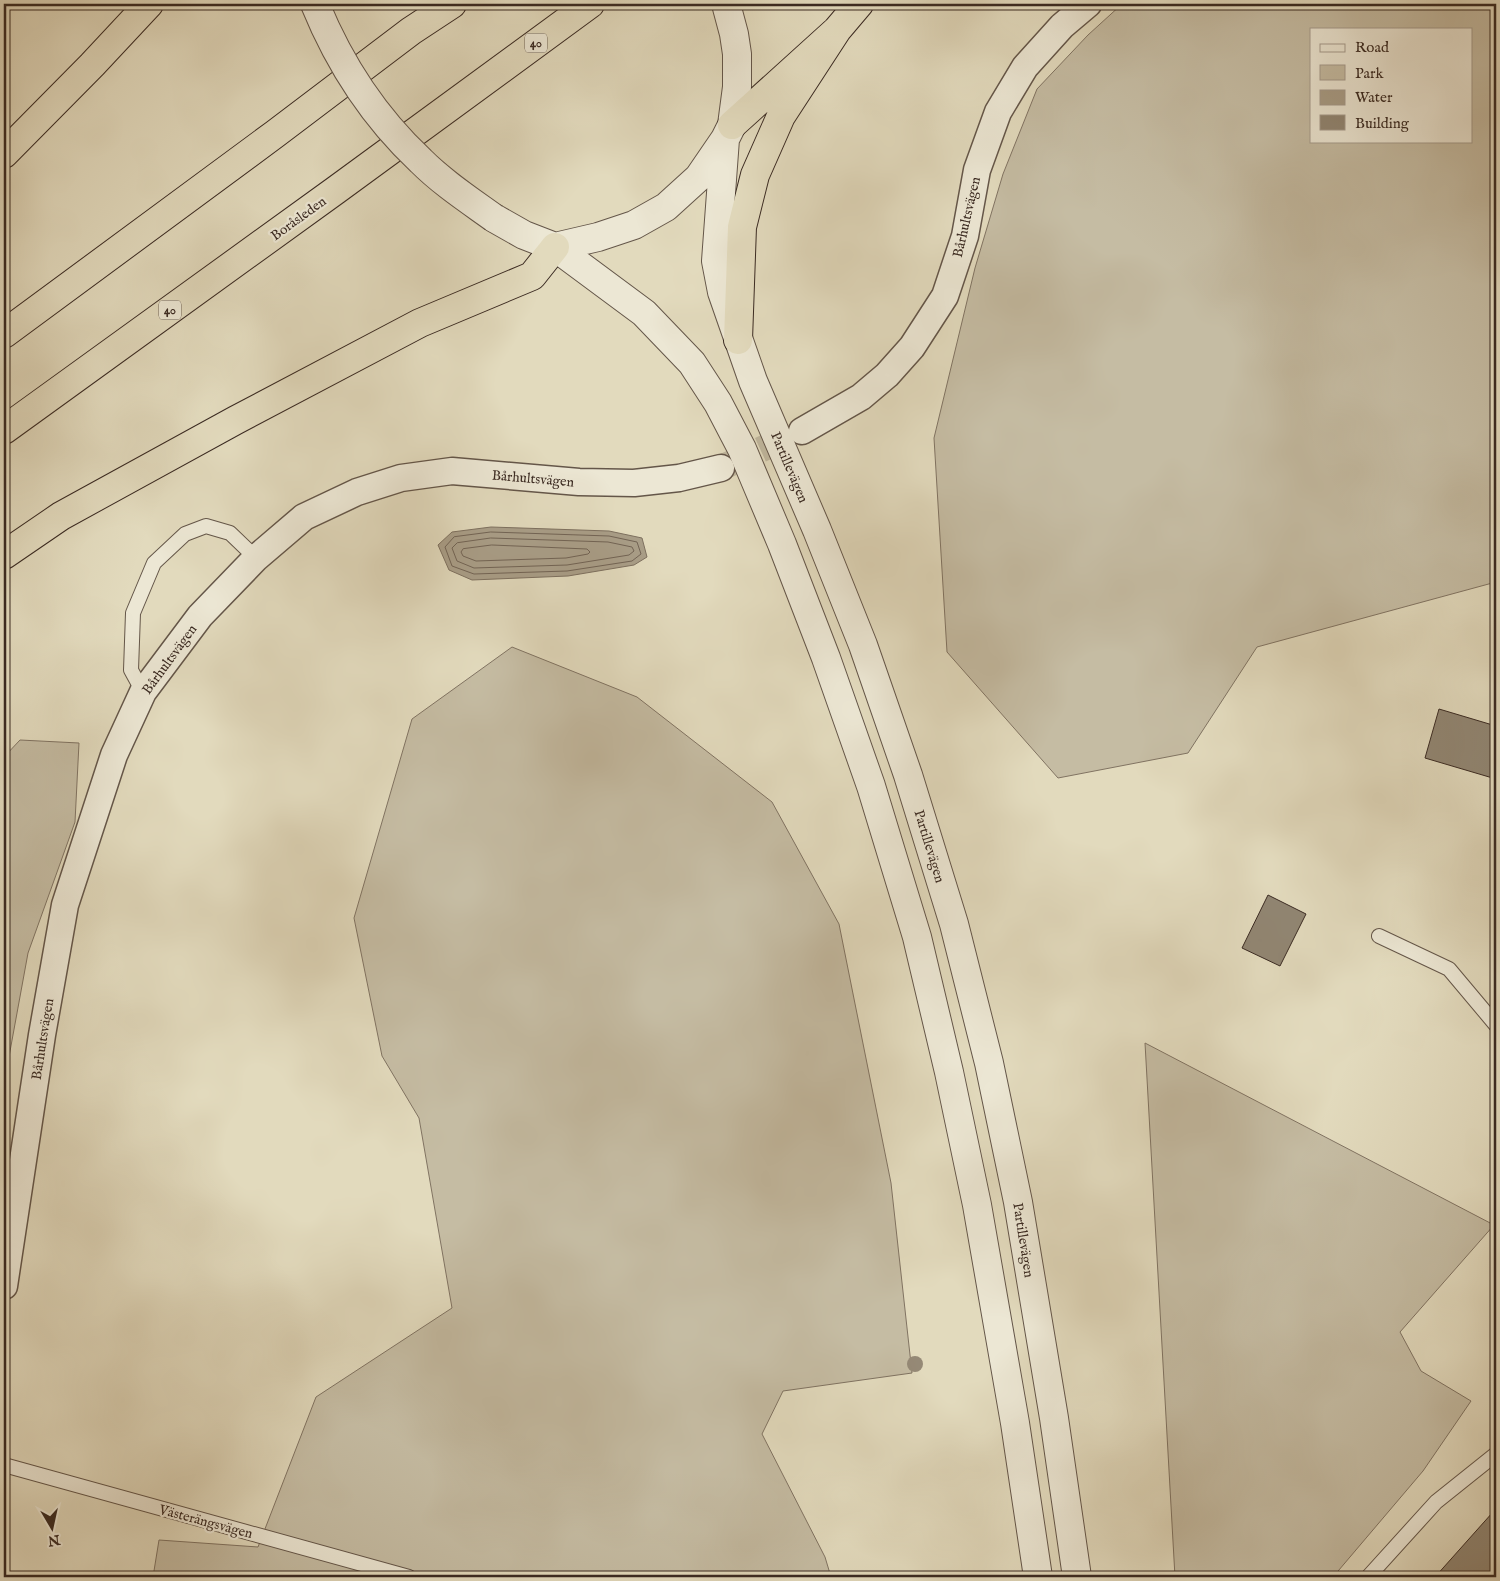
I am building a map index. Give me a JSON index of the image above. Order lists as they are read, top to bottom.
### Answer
{
  "streets": {
    "highway": ["40", "Boråsleden"],
    "street": ["Bårhultsvägen", "Partillevägen"],
    "lane": ["Västerängsvägen"]
  },
  "legend": [
    "Road",
    "Park",
    "Water",
    "Building"
  ],
  "north": "bottom"
}
